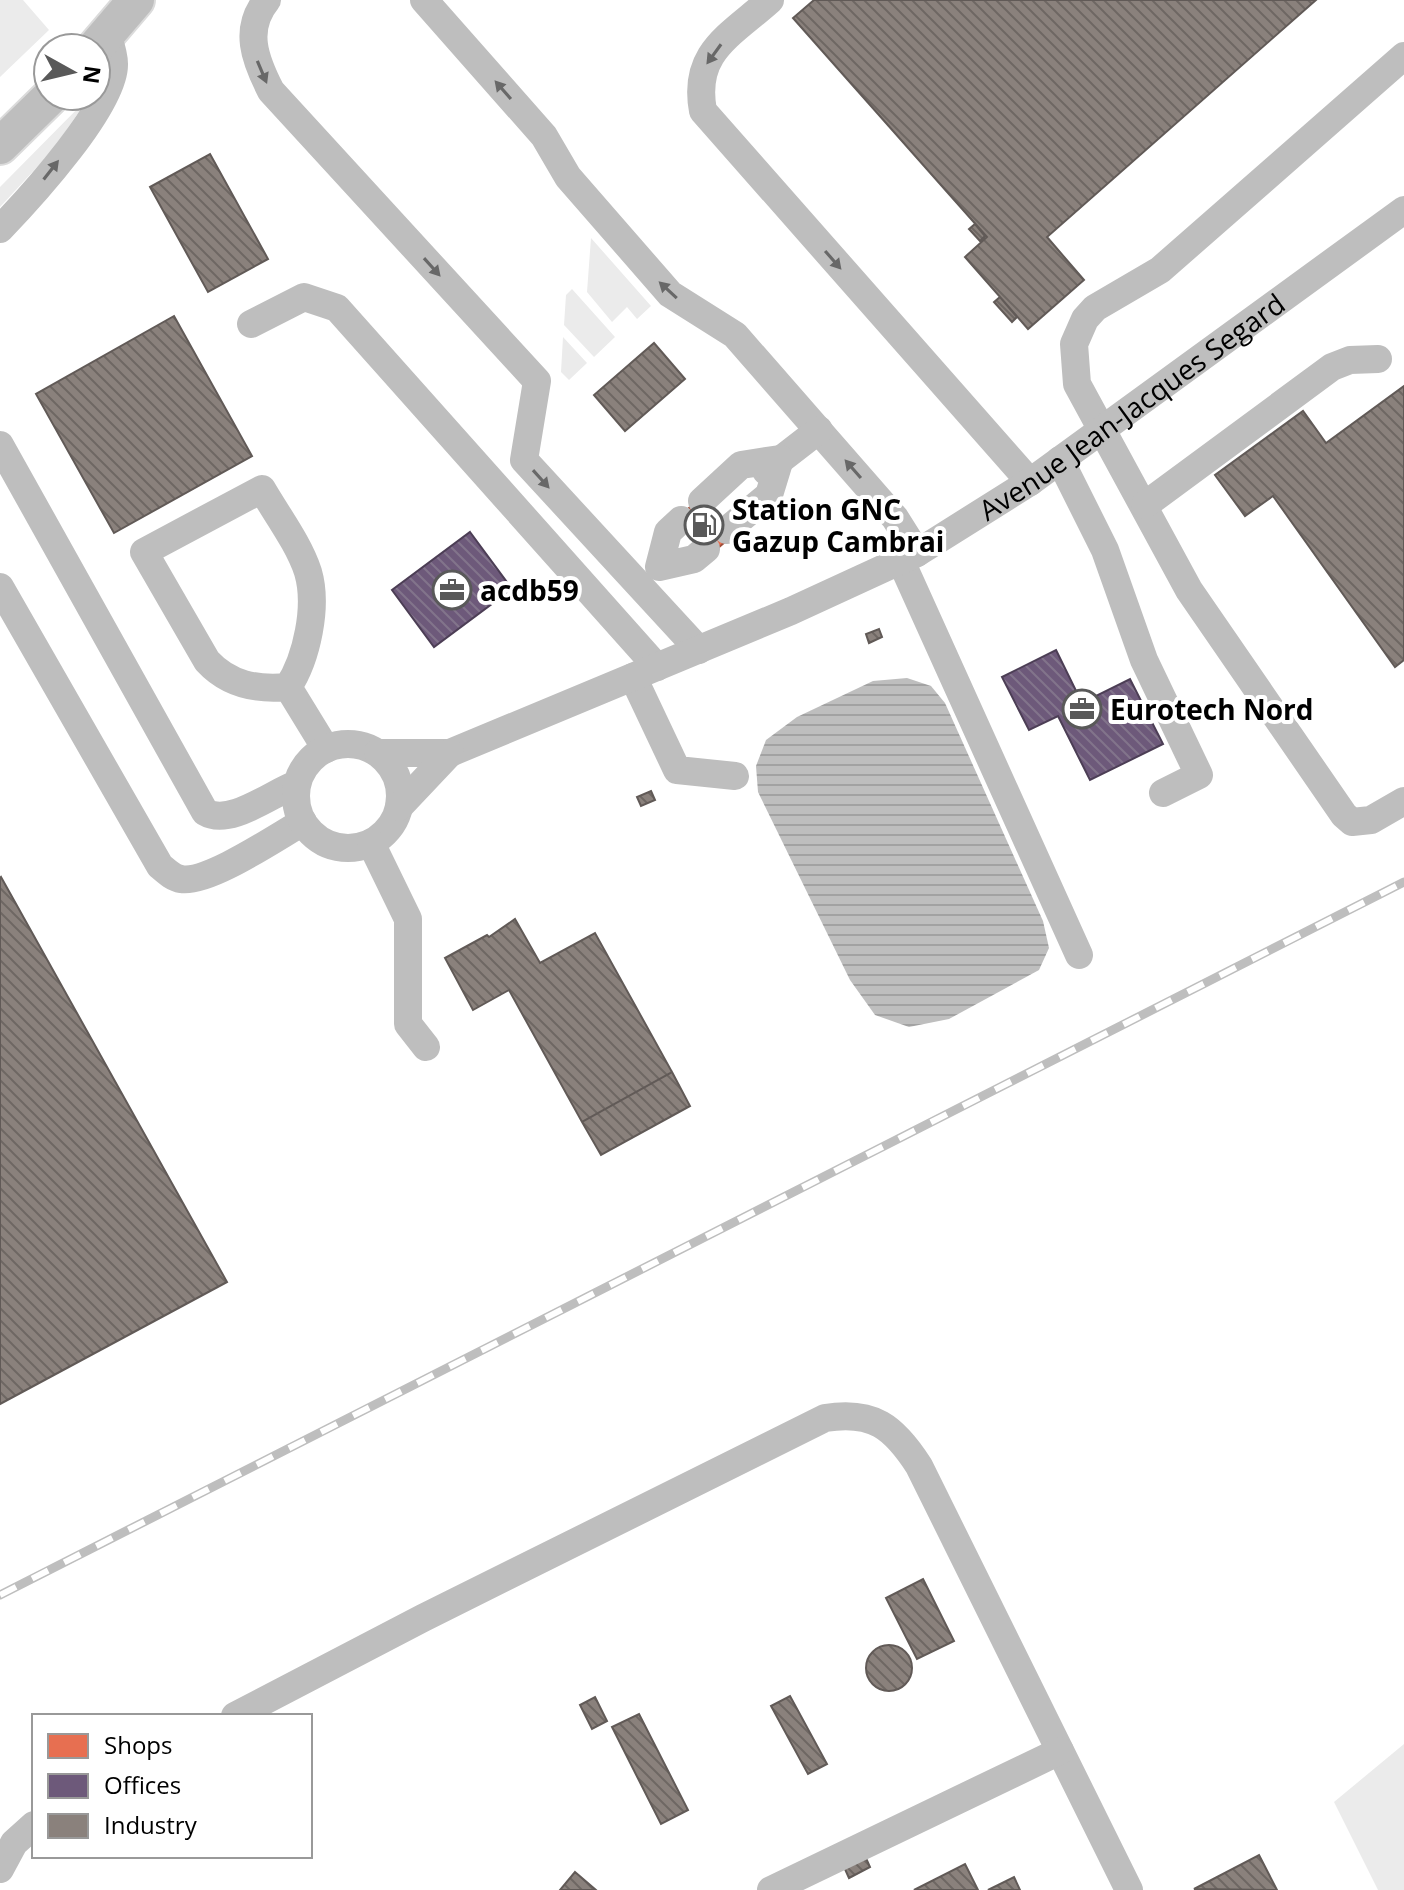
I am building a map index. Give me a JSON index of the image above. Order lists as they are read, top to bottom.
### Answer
{
  "streets": {
    "street": ["Avenue Jean-Jacques Segard"]
  },
  "places": {
    "fuel station": ["Station GNC Gazup Cambrai"],
    "office": ["acdb59", "Eurotech Nord"]
  },
  "legend": ["Shops", "Offices", "Industry"],
  "north": "right"
}
